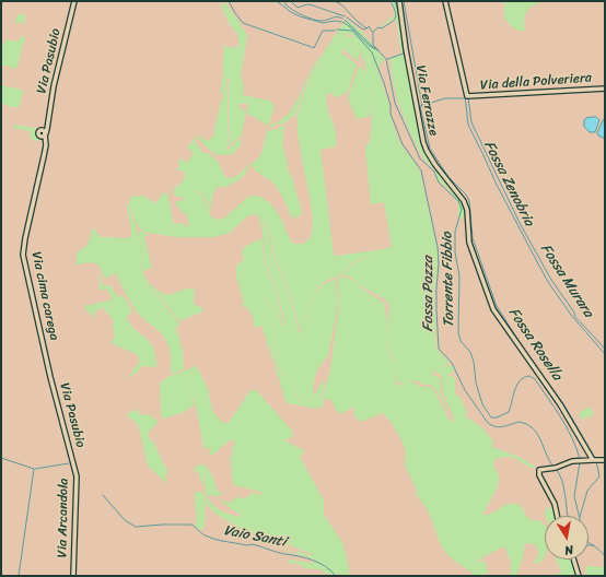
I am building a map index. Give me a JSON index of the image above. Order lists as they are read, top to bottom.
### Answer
{
  "streets": {
    "street": [
      "Via Pasubio",
      "Via della Polveriera",
      "Via Ferrazze",
      "Via cima carega",
      "Via Arcandola"
    ]
  },
  "crossings": [
    ["Via Pasubio", "Via cima carega"],
    ["Via Pasubio", "Via Arcandola"]
  ],
  "water": [
    "Fossa Zenobria",
    "Torrente Fibbio",
    "Fossa Murara",
    "Fossa Pozza",
    "Fossa Rosella",
    "Vaio Santi"
  ],
  "north": "bottom"
}
